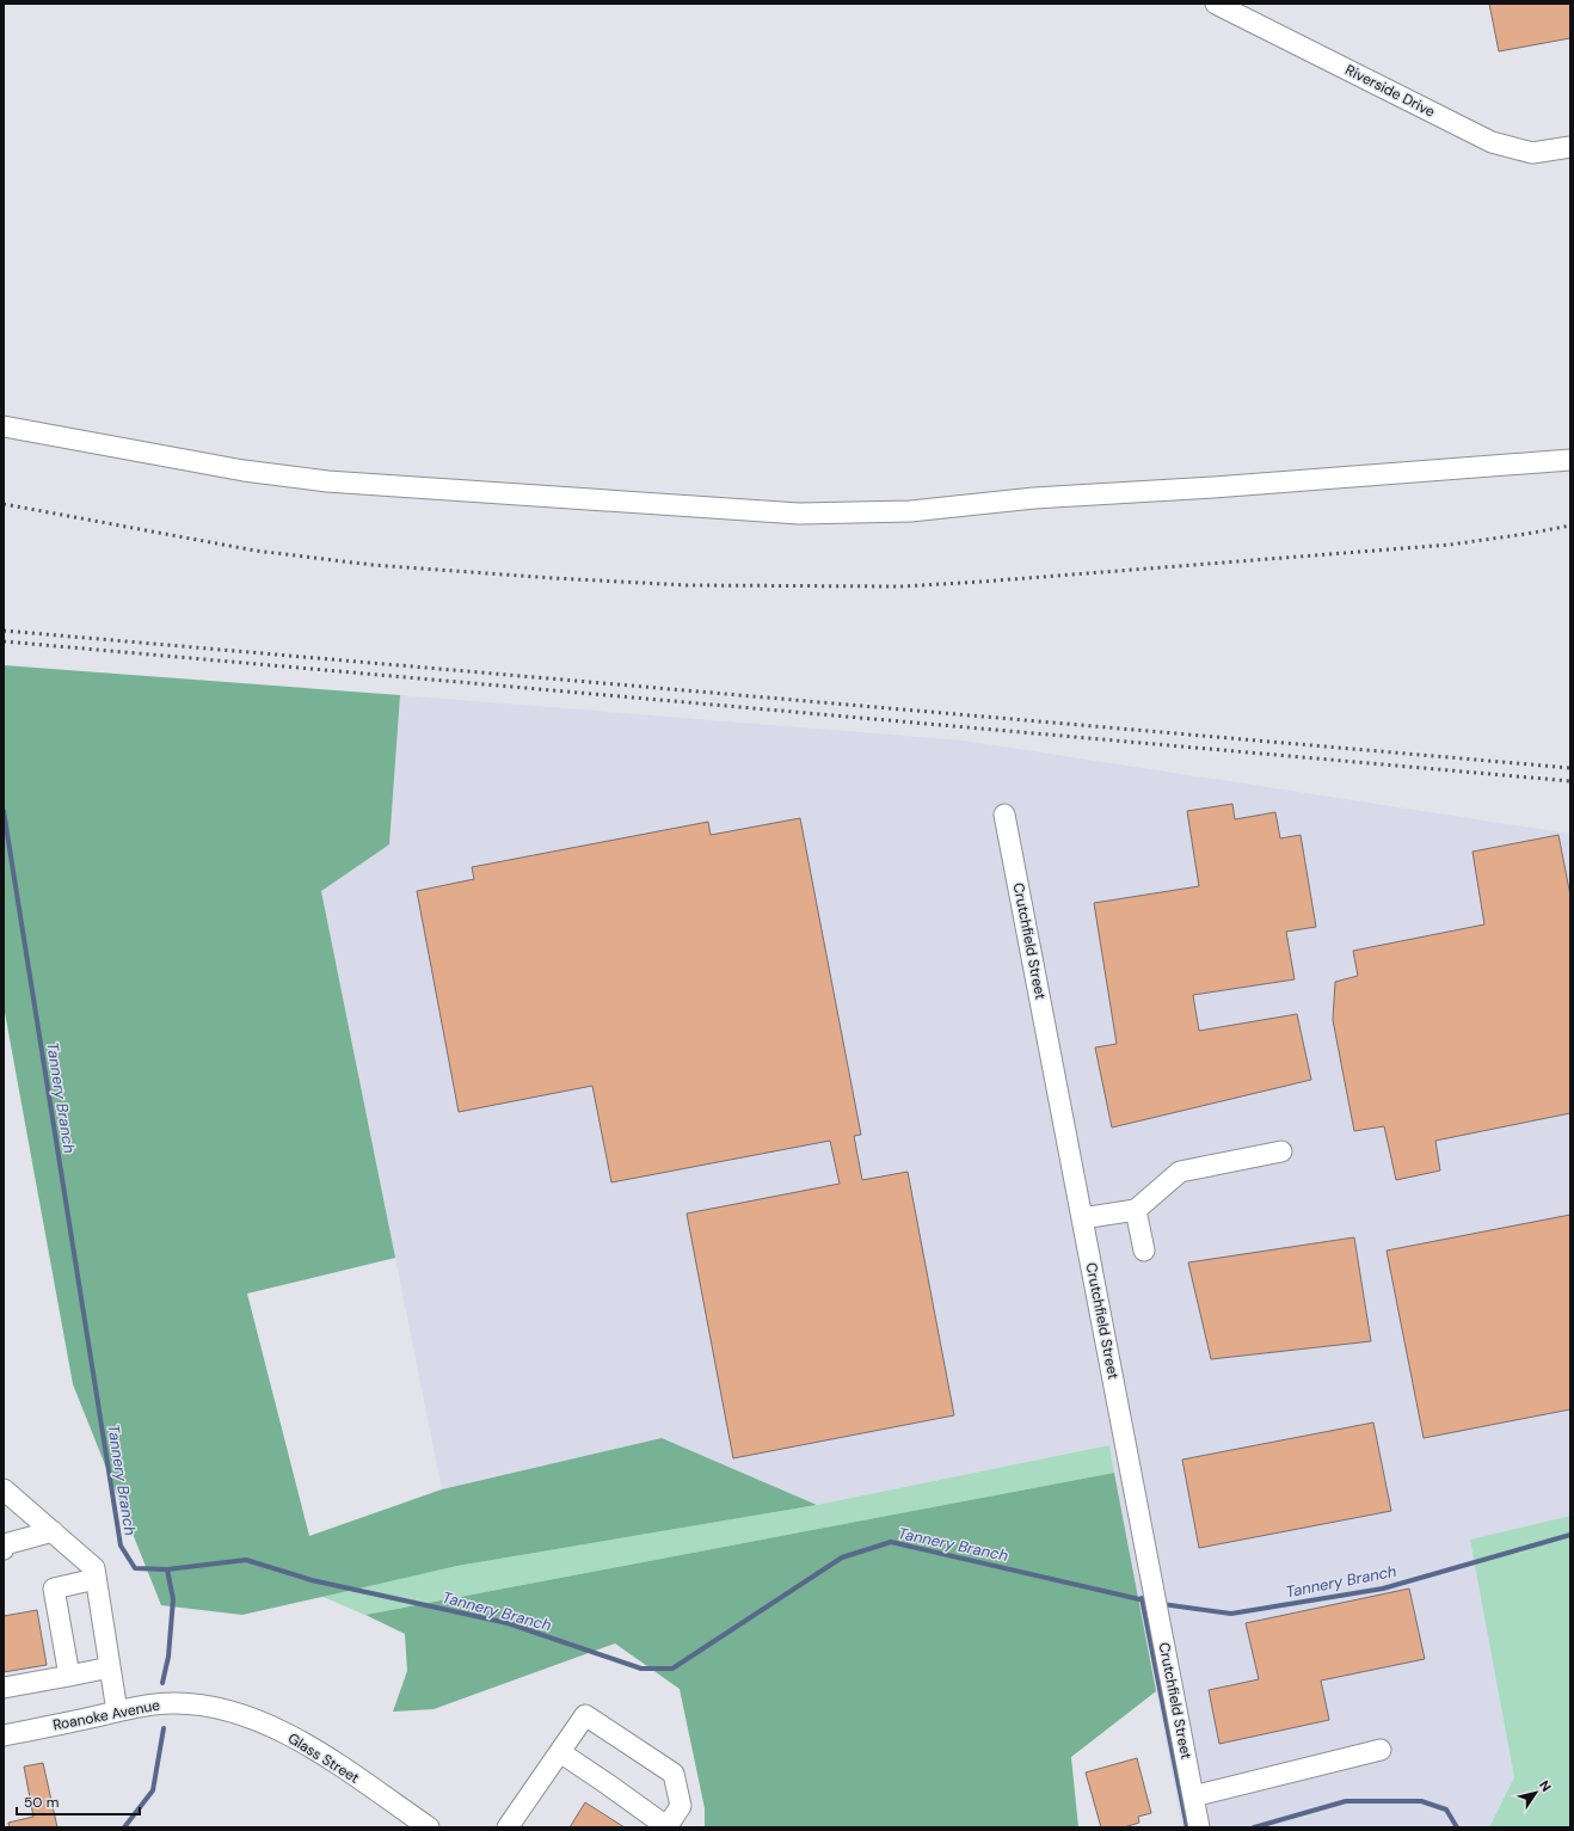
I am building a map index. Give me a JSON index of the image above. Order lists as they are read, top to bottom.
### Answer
{
  "streets": {
    "street": [
      "Riverside Drive",
      "Crutchfield Street",
      "Roanoke Avenue",
      "Glass Street"
    ]
  },
  "crossings": [
    ["Roanoke Avenue", "Glass Street"]
  ],
  "water": ["Tannery Branch"],
  "scale_bar": "50 m",
  "north": "top right"
}
